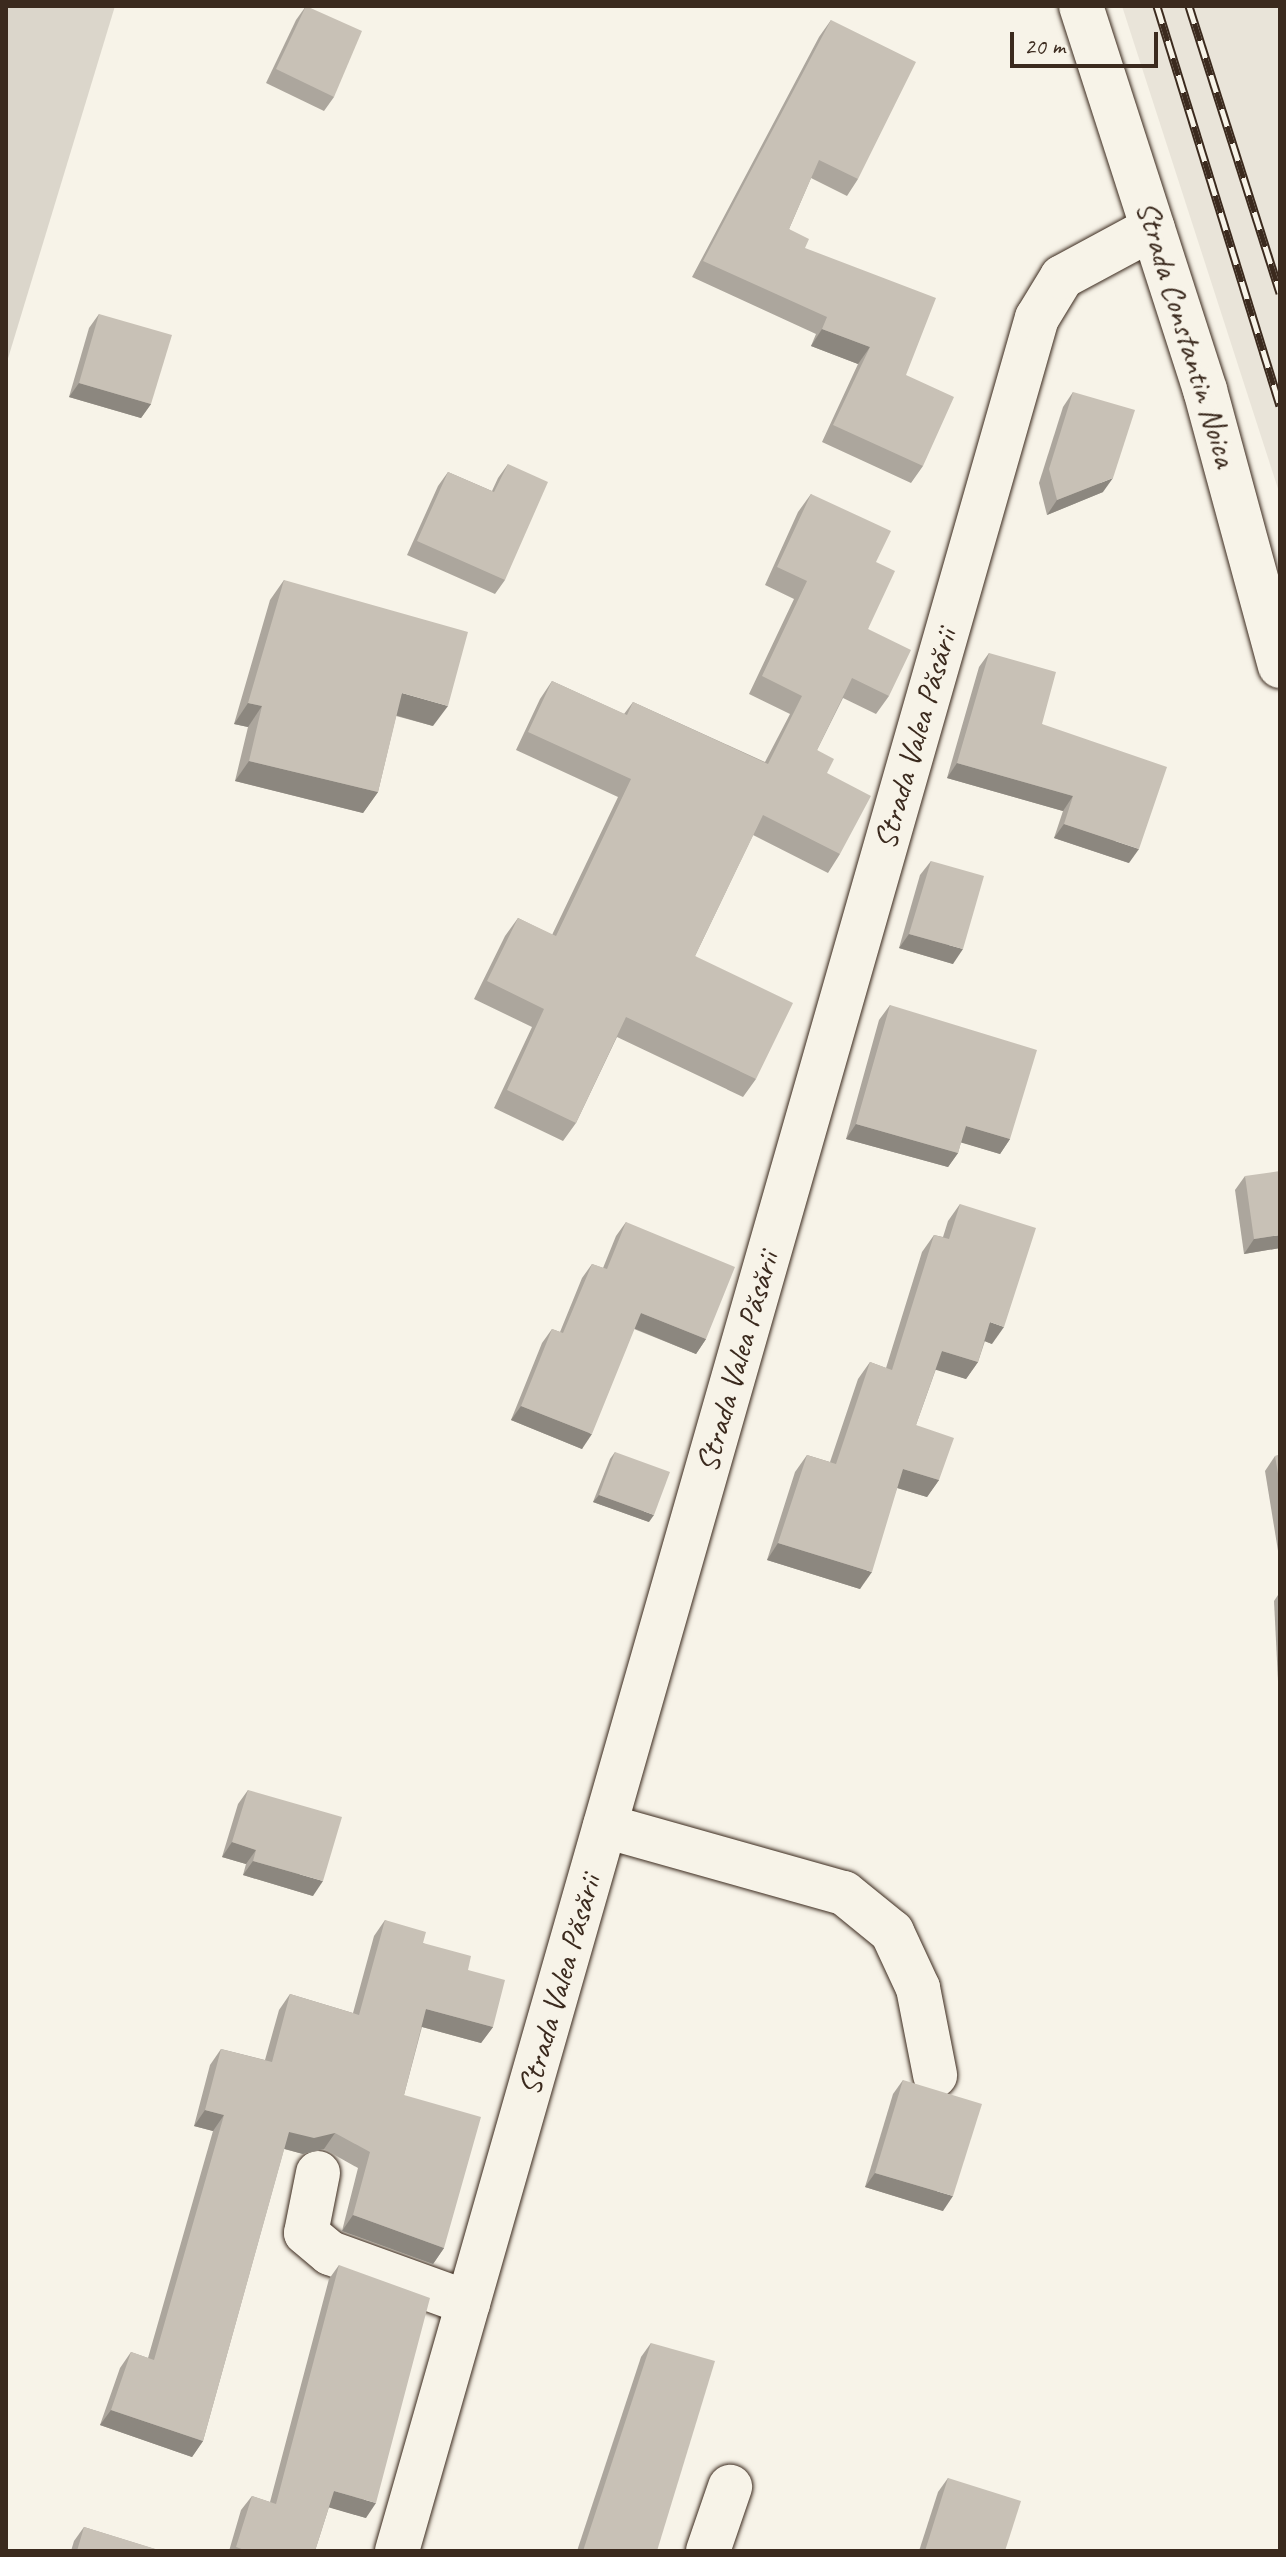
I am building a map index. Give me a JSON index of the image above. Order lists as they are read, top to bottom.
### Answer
{
  "streets": {
    "street": ["Strada Constantin Noica", "Strada Valea Păsării"]
  },
  "crossings": [
    ["Strada Constantin Noica", "Strada Valea Păsării"]
  ],
  "scale_bar": "20 m"
}
